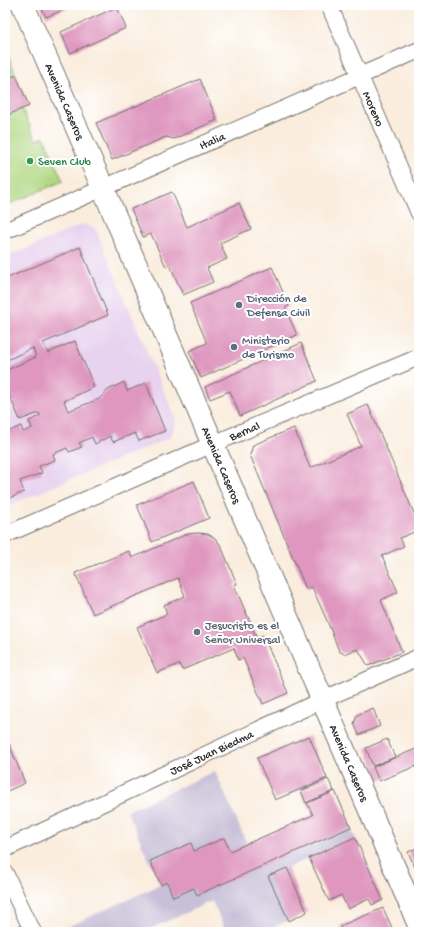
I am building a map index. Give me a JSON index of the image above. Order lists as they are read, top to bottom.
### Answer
{
  "streets": {
    "main road": ["Avenida Caseros"],
    "street": [
      "Moreno",
      "Italia",
      "Bernal",
      "José Juan Biedma"
    ]
  },
  "crossings": [
    ["Avenida Caseros", "Italia"],
    ["Avenida Caseros", "Bernal"],
    ["Avenida Caseros", "José Juan Biedma"],
    ["Moreno", "Italia"]
  ],
  "places": [
    "Seven Club",
    "Dirección de Defensa Civil",
    "Ministerio de Turismo",
    "Jesucristo es el Señor Universal"
  ]
}
